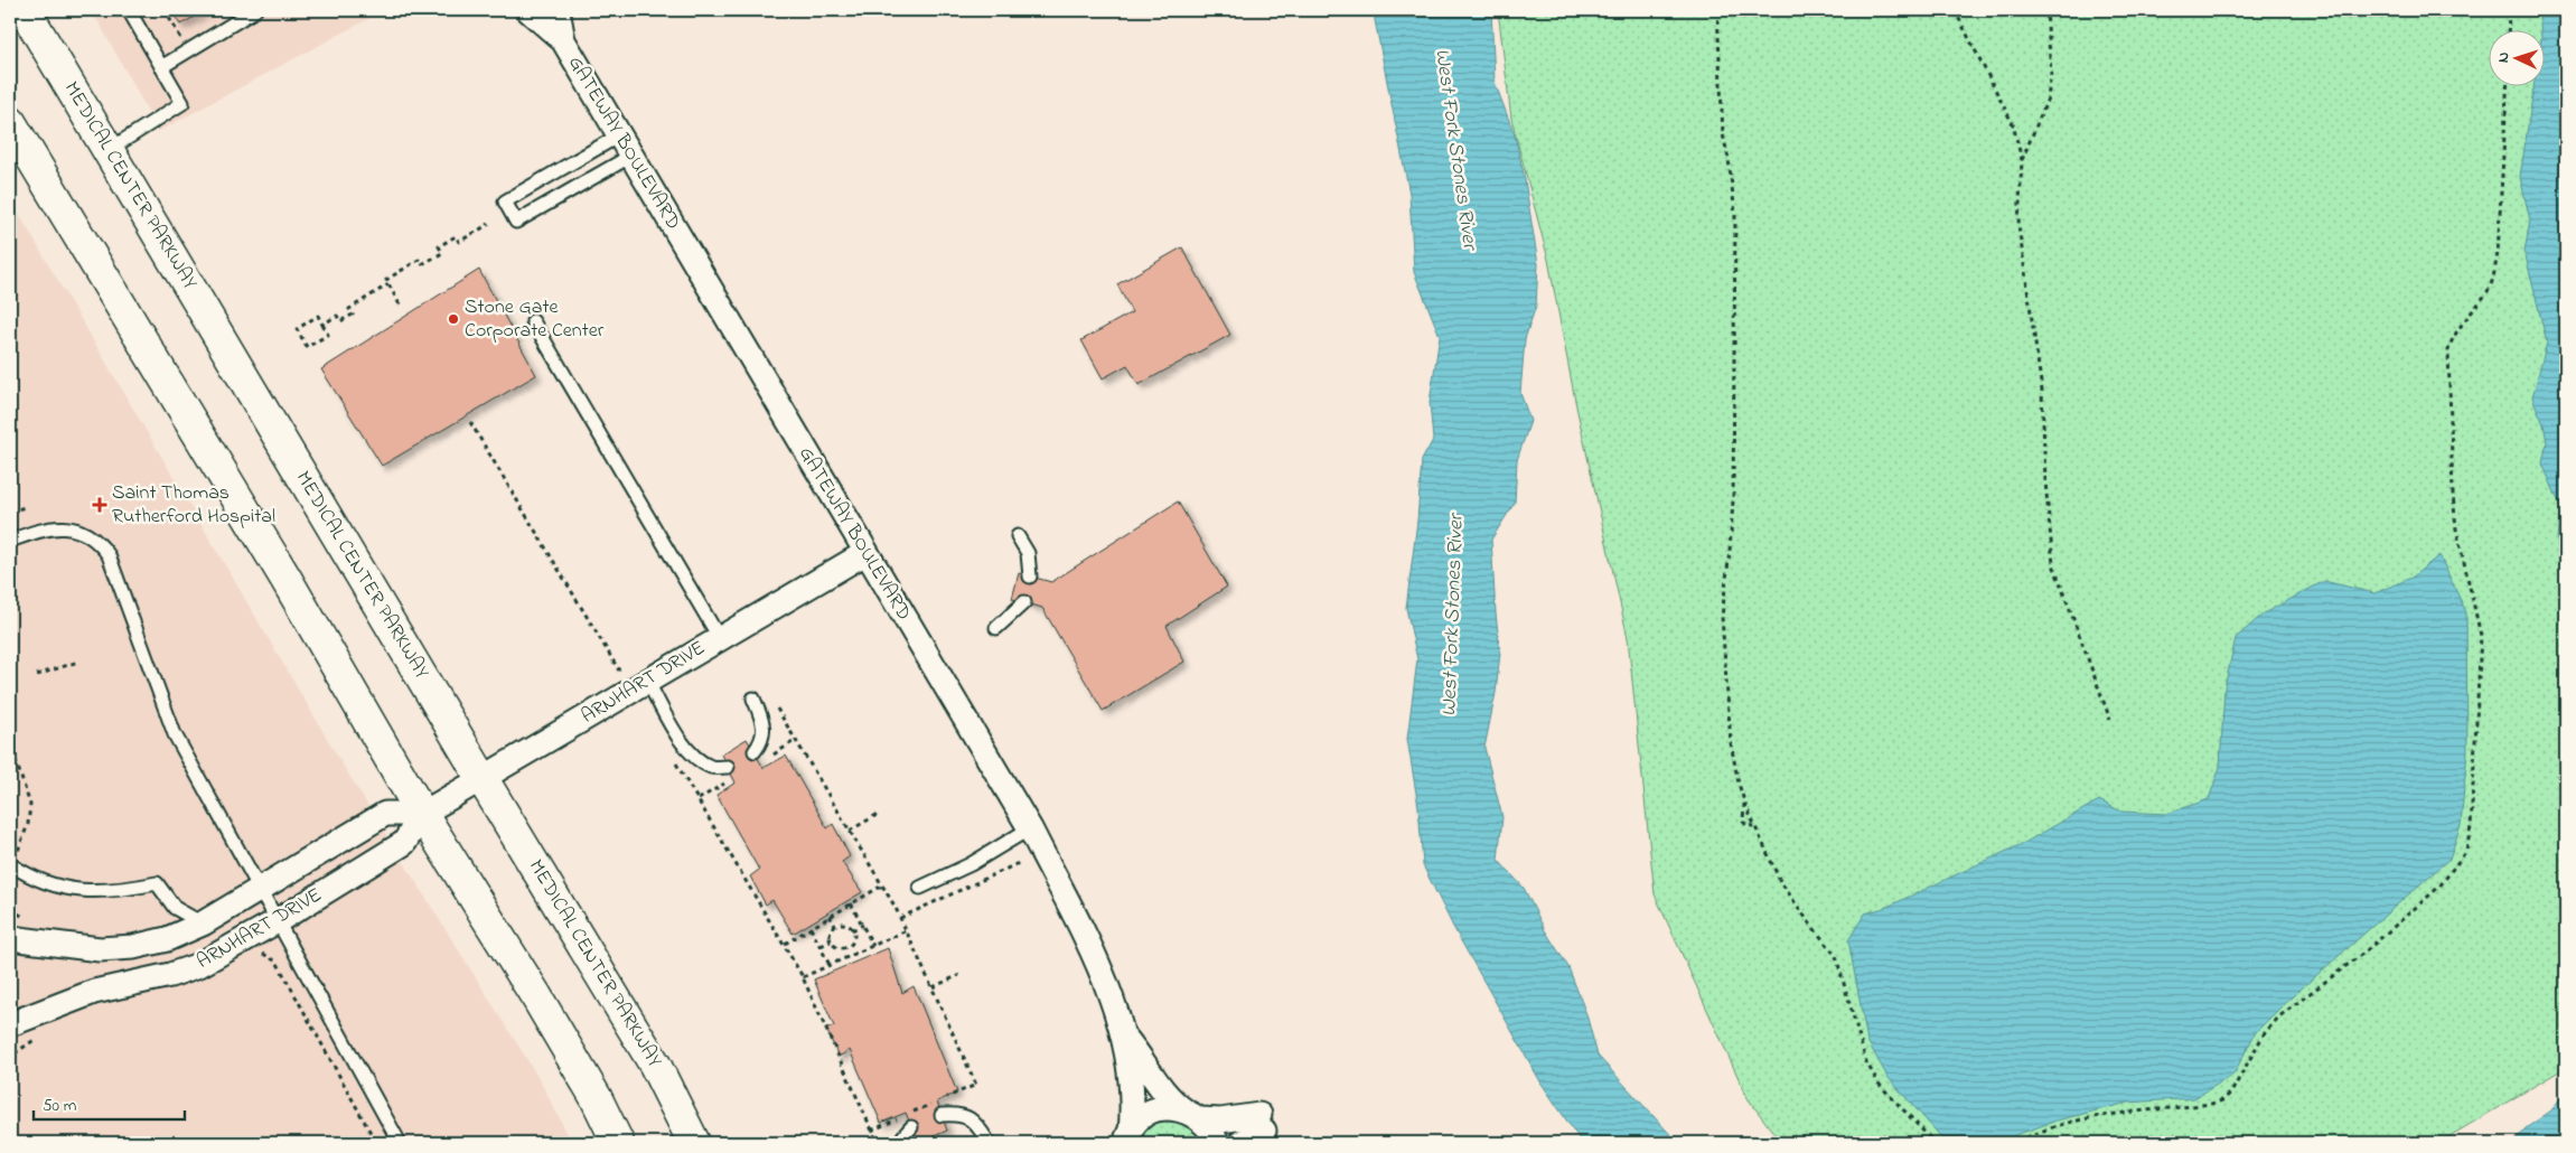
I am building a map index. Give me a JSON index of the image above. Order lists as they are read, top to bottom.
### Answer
{
  "streets": {
    "main road": ["MEDICAL CENTER PARKWAY"],
    "street": ["GATEWAY BOULEVARD", "ARNHART DRIVE"]
  },
  "crossings": [
    ["GATEWAY BOULEVARD", "ARNHART DRIVE"],
    ["MEDICAL CENTER PARKWAY", "ARNHART DRIVE"]
  ],
  "water": ["West Fork Stones River"],
  "places": {
    "other": ["Stone Gate Corporate Center"],
    "health": ["Saint Thomas Rutherford Hospital"]
  },
  "scale_bar": "50 m",
  "north": "left"
}
